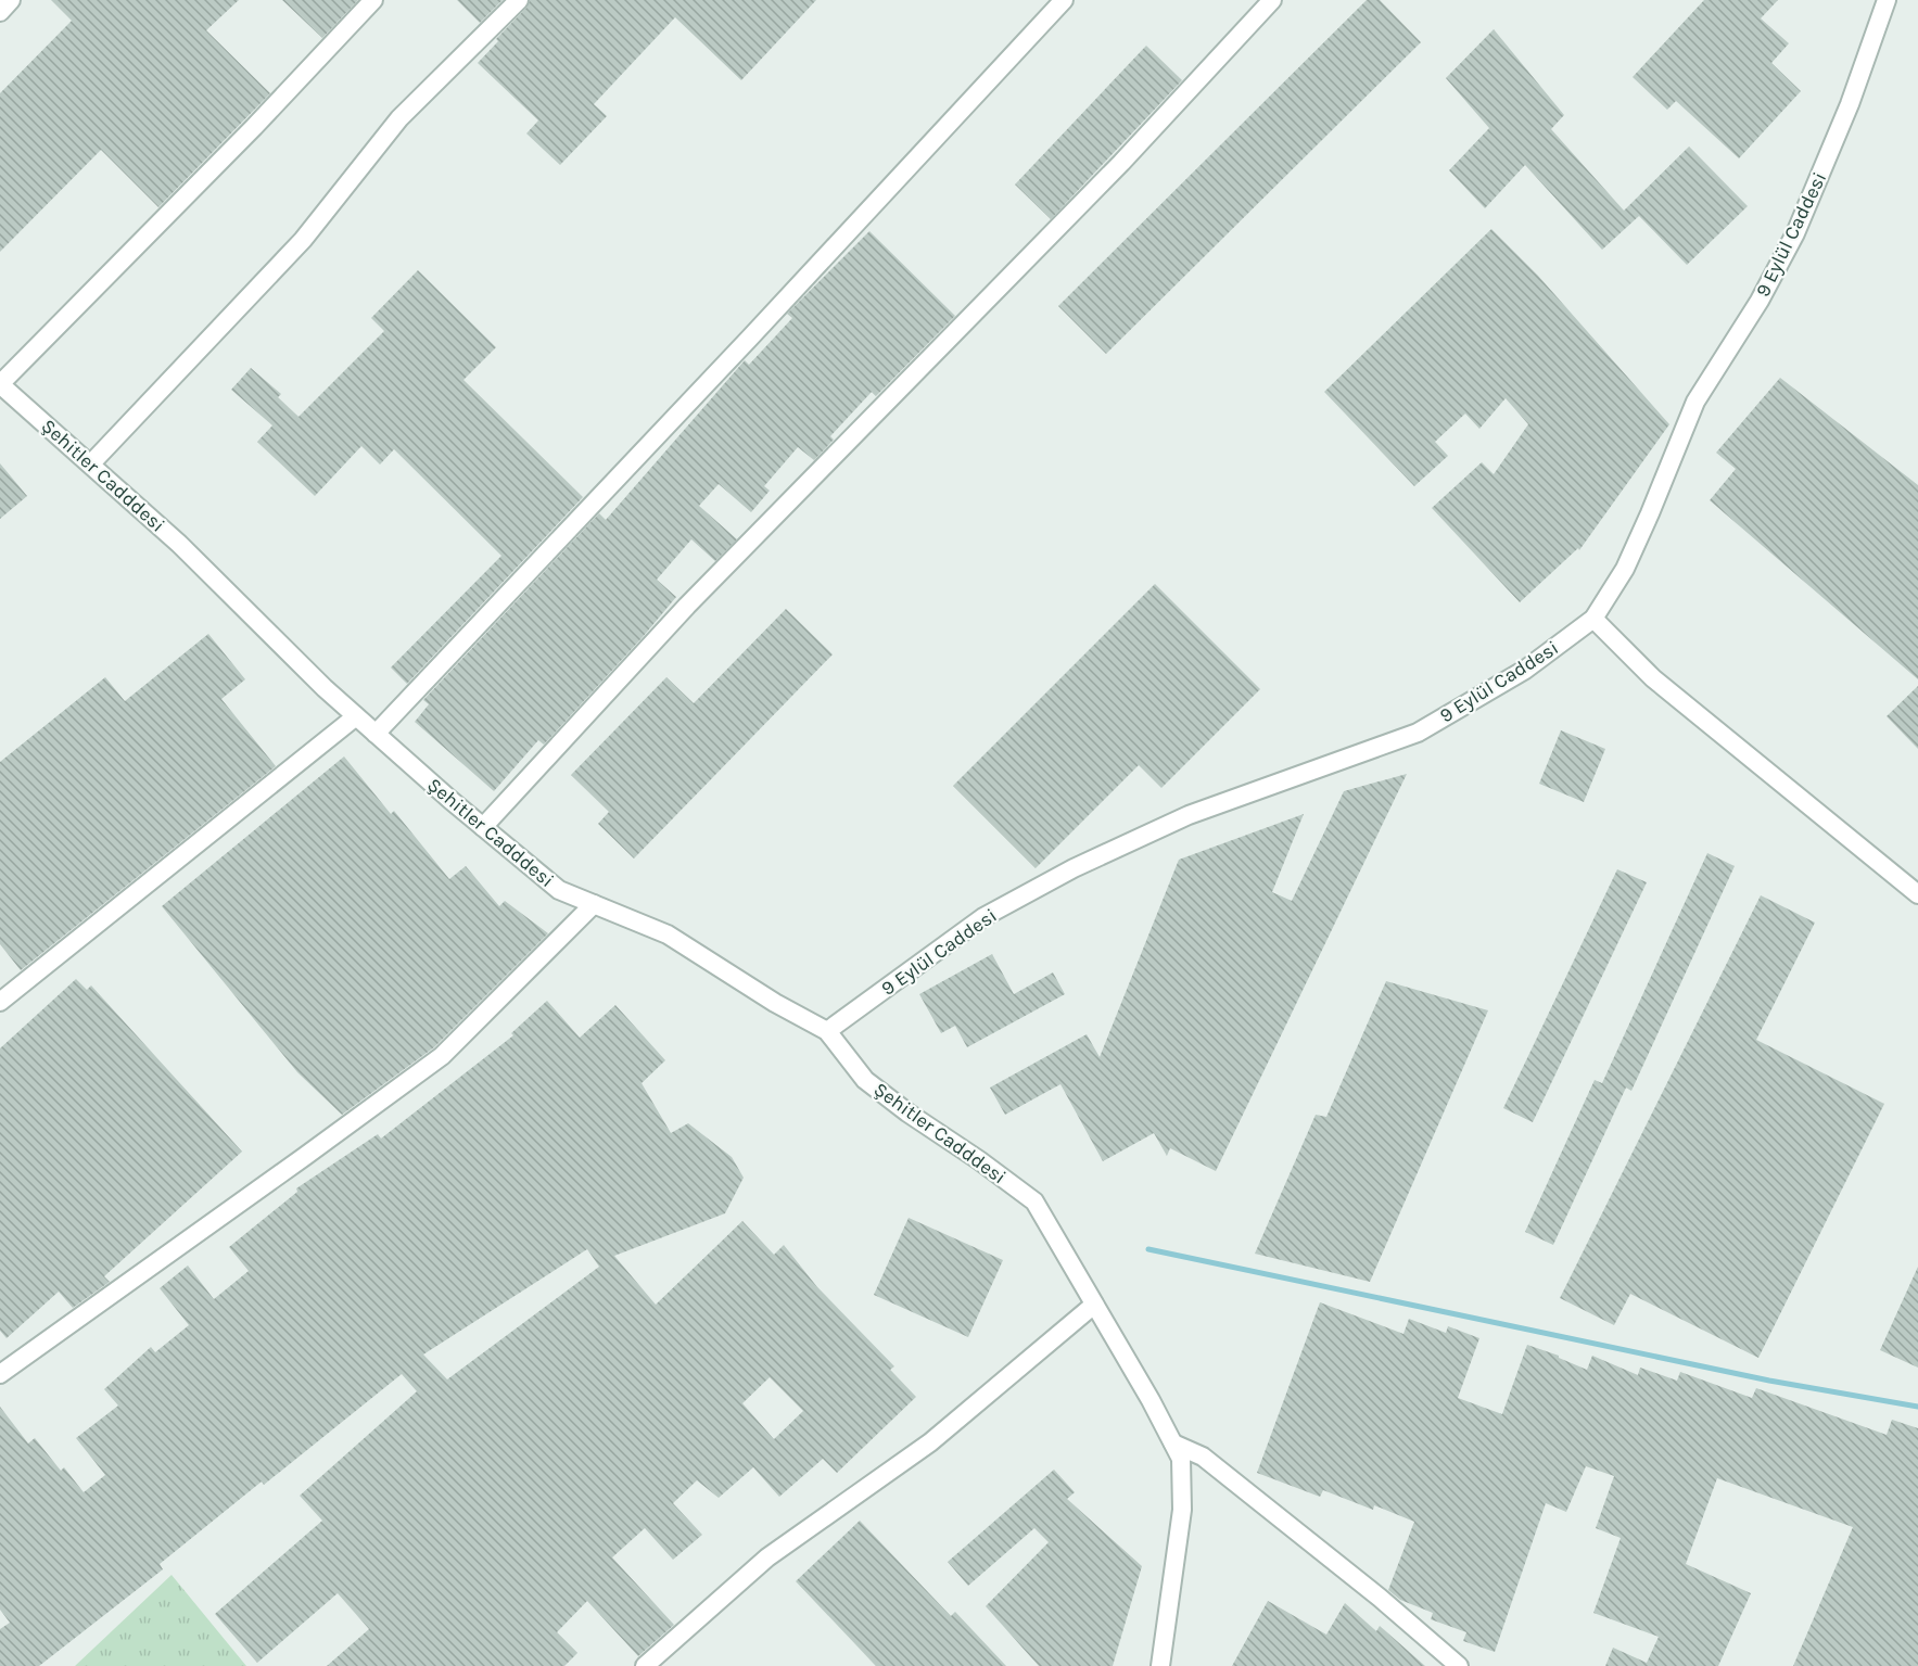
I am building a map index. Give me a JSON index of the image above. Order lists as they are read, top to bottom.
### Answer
{
  "streets": {
    "street": ["9 Eylül Caddesi", "Şehitler Cadddesi"]
  },
  "crossings": [
    ["9 Eylül Caddesi", "Şehitler Cadddesi"]
  ]
}
